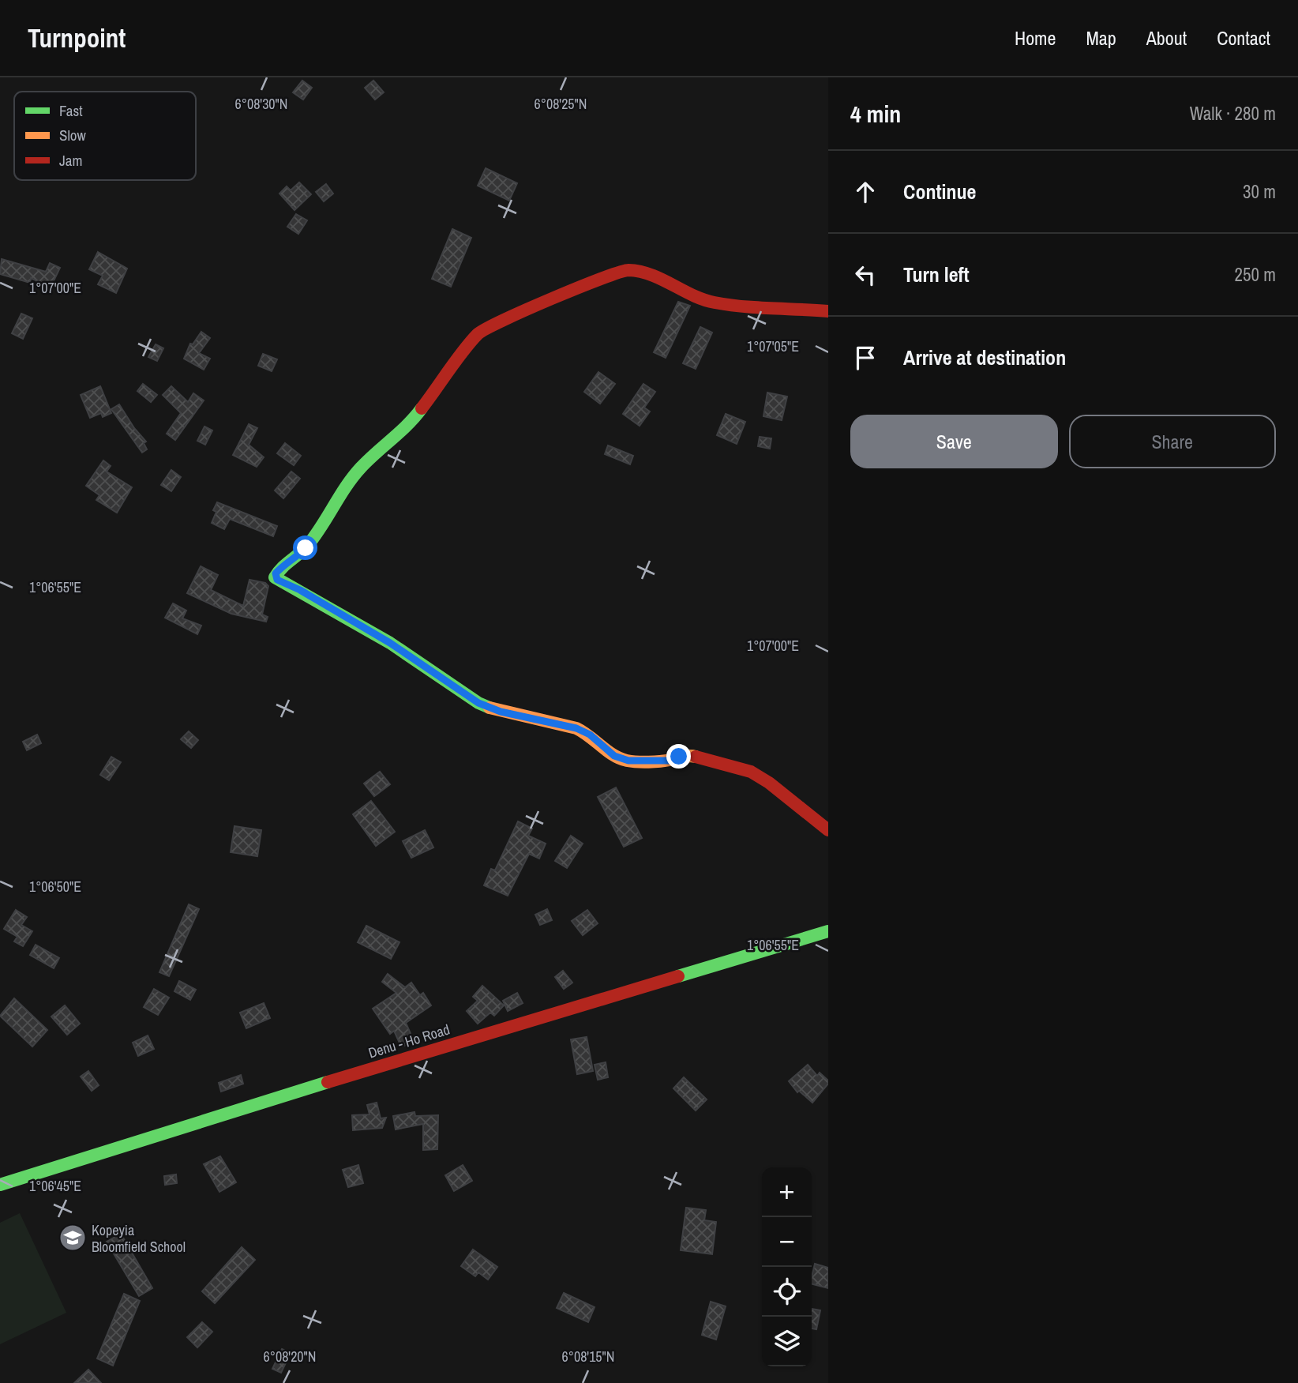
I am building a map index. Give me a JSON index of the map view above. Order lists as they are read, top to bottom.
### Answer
{
  "streets": {
    "street": ["Denu - Ho Road"]
  },
  "places": {
    "school or university": ["Kopeyia Bloomfield School"]
  },
  "legend": ["Fast", "Slow", "Jam"],
  "page": {
    "header": "Turnpoint",
    "nav": [
      "Home",
      "Map",
      "About",
      "Contact"
    ],
    "heading": ["4 min", "Walk · 280 m"],
    "list": [
      ["Continue", "30 m"],
      ["Turn left", "250 m"],
      "Arrive at destination"
    ],
    "buttons": ["Save", "Share"],
    "map_buttons": ["+", "−"]
  },
  "coordinates": [
    "6°08'30\"N",
    "6°08'25\"N",
    "1°07'00\"E",
    "1°07'05\"E",
    "1°06'55\"E",
    "1°06'50\"E",
    "1°06'45\"E",
    "6°08'20\"N",
    "6°08'15\"N"
  ]
}
